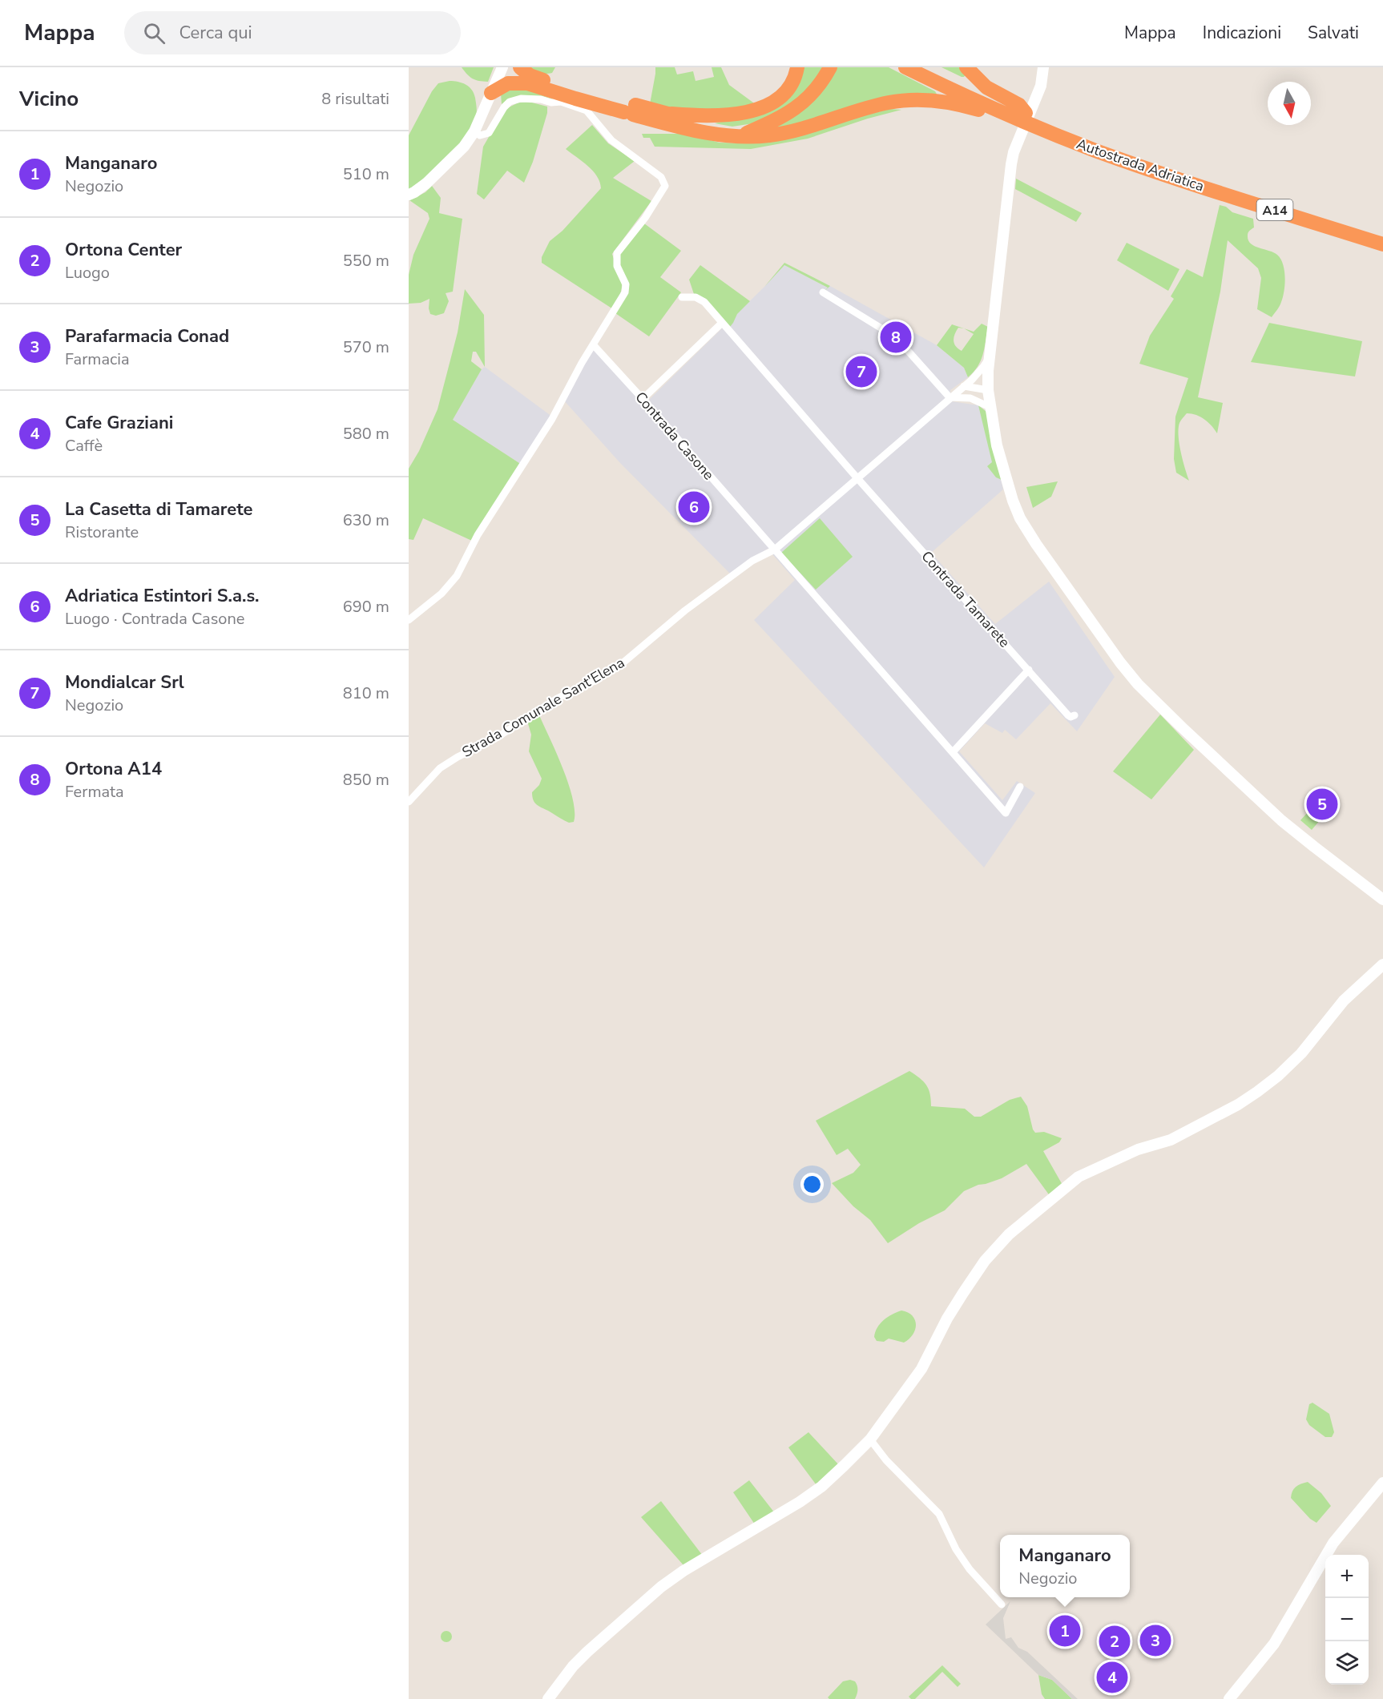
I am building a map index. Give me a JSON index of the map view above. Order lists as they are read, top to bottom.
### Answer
{
  "streets": {
    "highway": ["Autostrada Adriatica", "A14"],
    "street": ["Contrada Casone", "Contrada Tamarete", "Strada Comunale Sant'Elena"]
  },
  "crossings": [
    ["Contrada Casone", "Strada Comunale Sant'Elena"],
    ["Contrada Tamarete", "Strada Comunale Sant'Elena"]
  ],
  "north": "bottom",
  "page": {
    "header": "Mappa",
    "search": "Cerca qui",
    "nav": ["Mappa", "Indicazioni", "Salvati"],
    "heading": ["Vicino", "8 risultati"],
    "list": [
      {
        "mark": "1",
        "name": "Manganaro",
        "note": "Negozio",
        "value": "510 m"
      },
      {
        "mark": "2",
        "name": "Ortona Center",
        "note": "Luogo",
        "value": "550 m"
      },
      {
        "mark": "3",
        "name": "Parafarmacia Conad",
        "note": "Farmacia",
        "value": "570 m"
      },
      {
        "mark": "4",
        "name": "Cafe Graziani",
        "note": "Caffè",
        "value": "580 m"
      },
      {
        "mark": "5",
        "name": "La Casetta di Tamarete",
        "note": "Ristorante",
        "value": "630 m"
      },
      {
        "mark": "6",
        "name": "Adriatica Estintori S.a.s.",
        "note": "Luogo · Contrada Casone",
        "value": "690 m"
      },
      {
        "mark": "7",
        "name": "Mondialcar Srl",
        "note": "Negozio",
        "value": "810 m"
      },
      {
        "mark": "8",
        "name": "Ortona A14",
        "note": "Fermata",
        "value": "850 m"
      }
    ],
    "pins": [
      "8",
      "7",
      "6",
      "5",
      "1",
      "3",
      "2",
      "4"
    ],
    "popup": ["Manganaro", "Negozio"],
    "map_buttons": ["+", "−"]
  }
}
